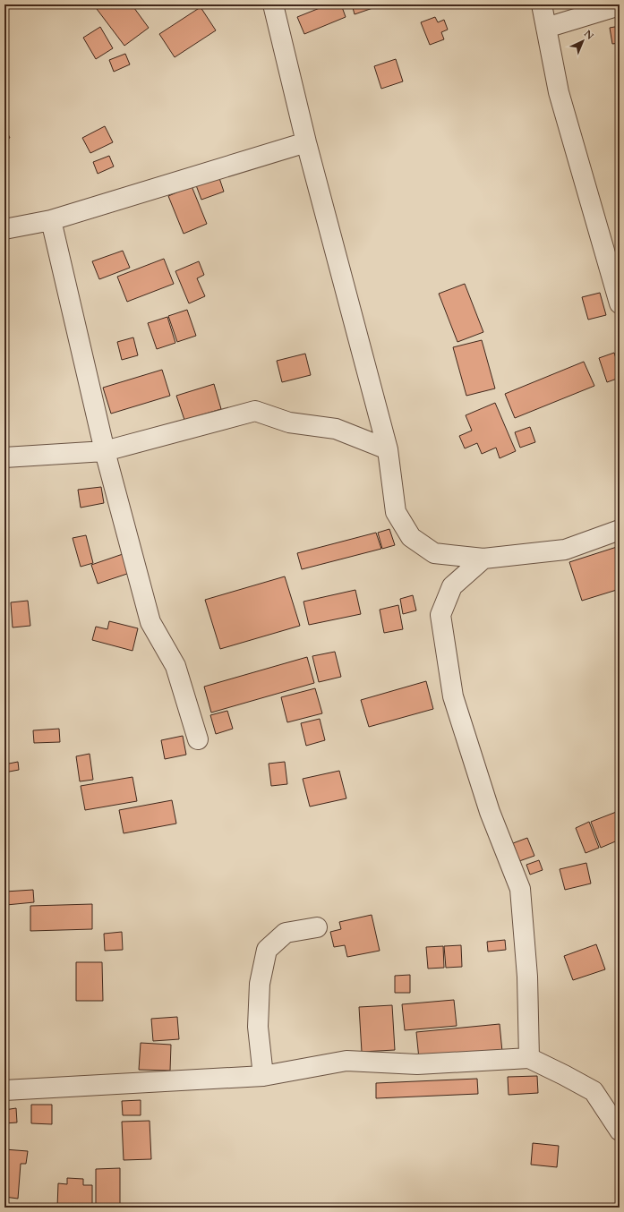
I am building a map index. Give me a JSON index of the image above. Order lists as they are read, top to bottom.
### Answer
{
  "north": "top right"
}
